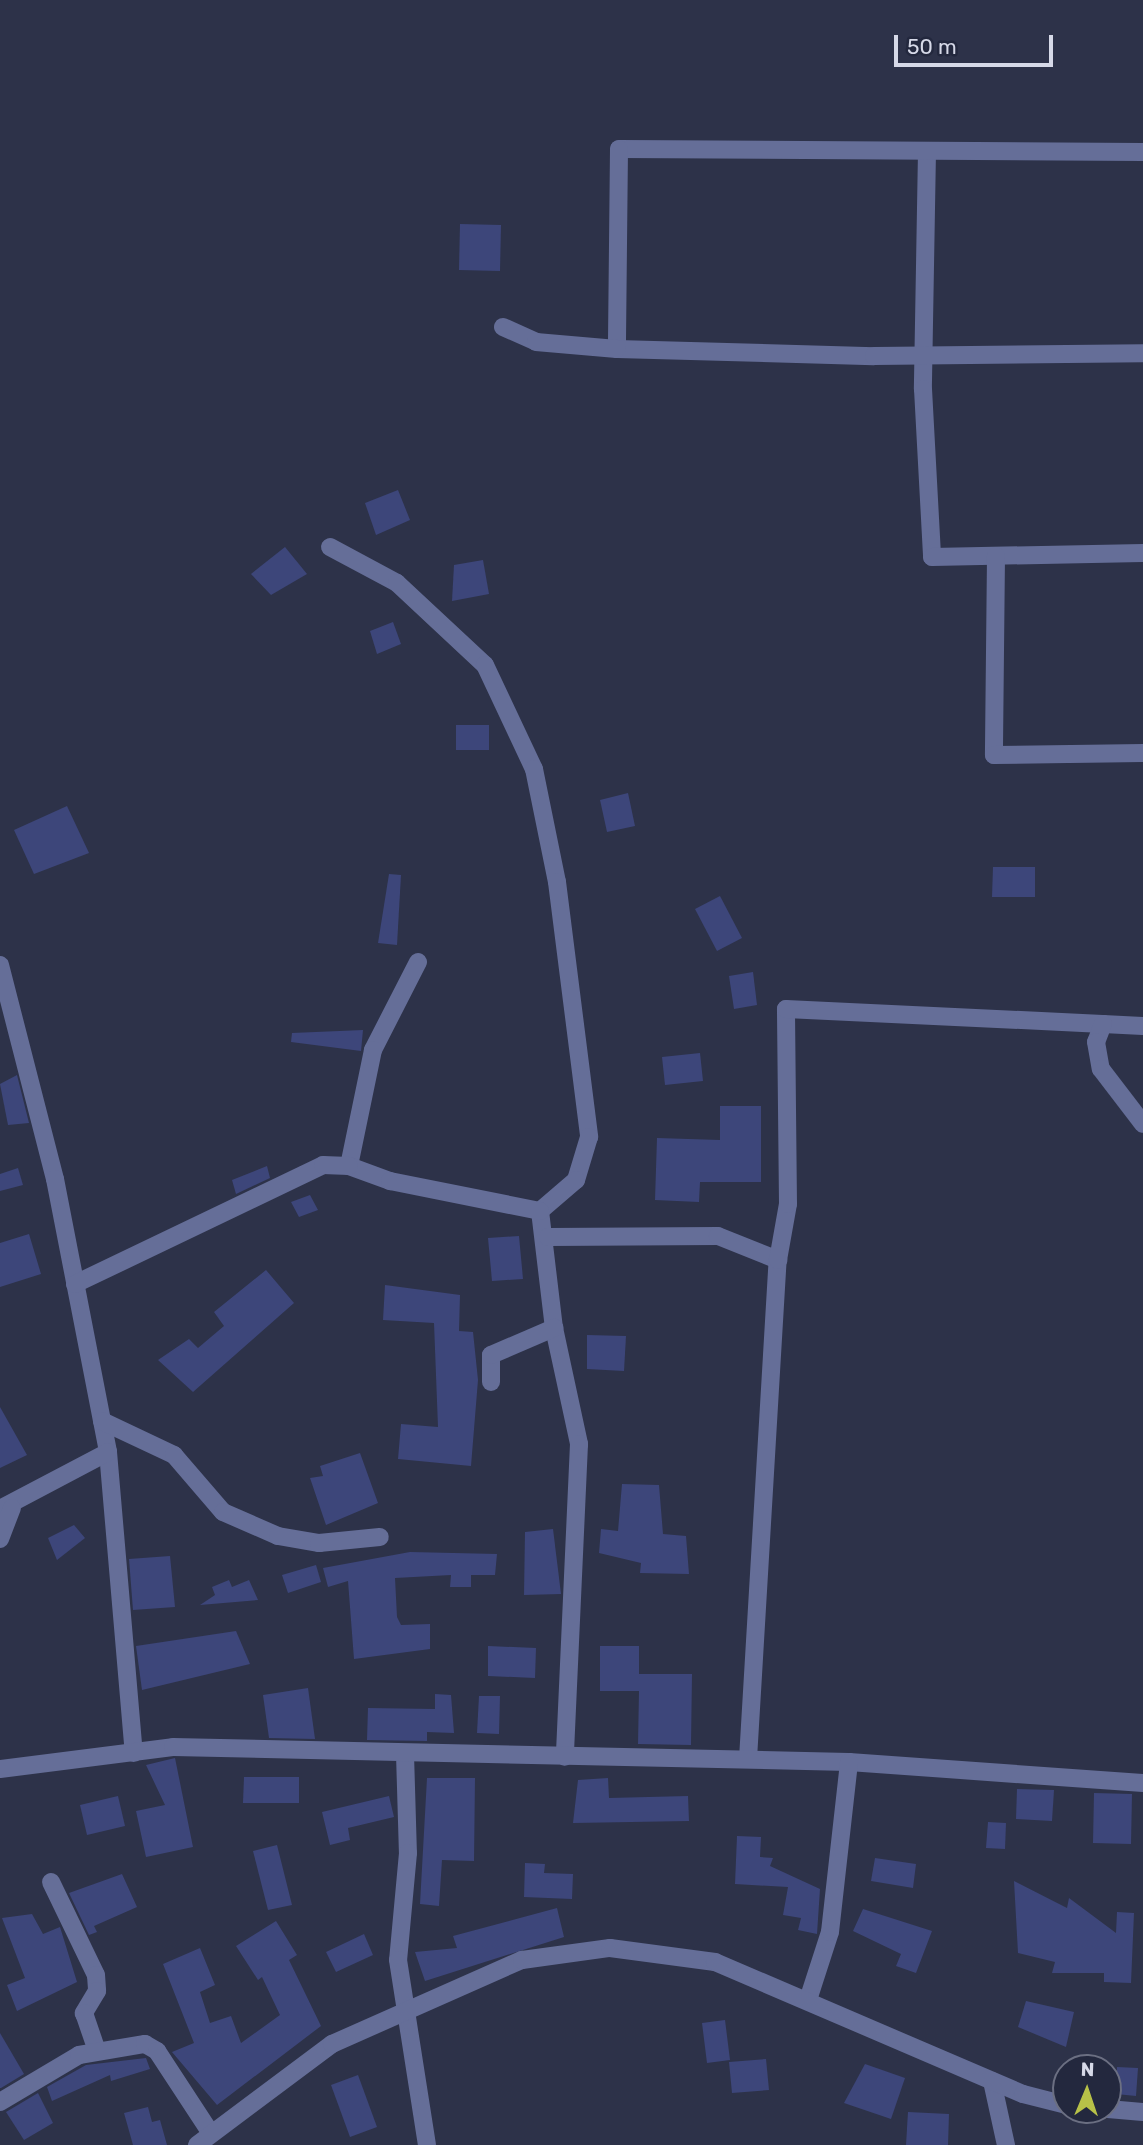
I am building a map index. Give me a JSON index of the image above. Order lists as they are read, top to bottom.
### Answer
{
  "scale_bar": "50 m",
  "north": "top"
}
